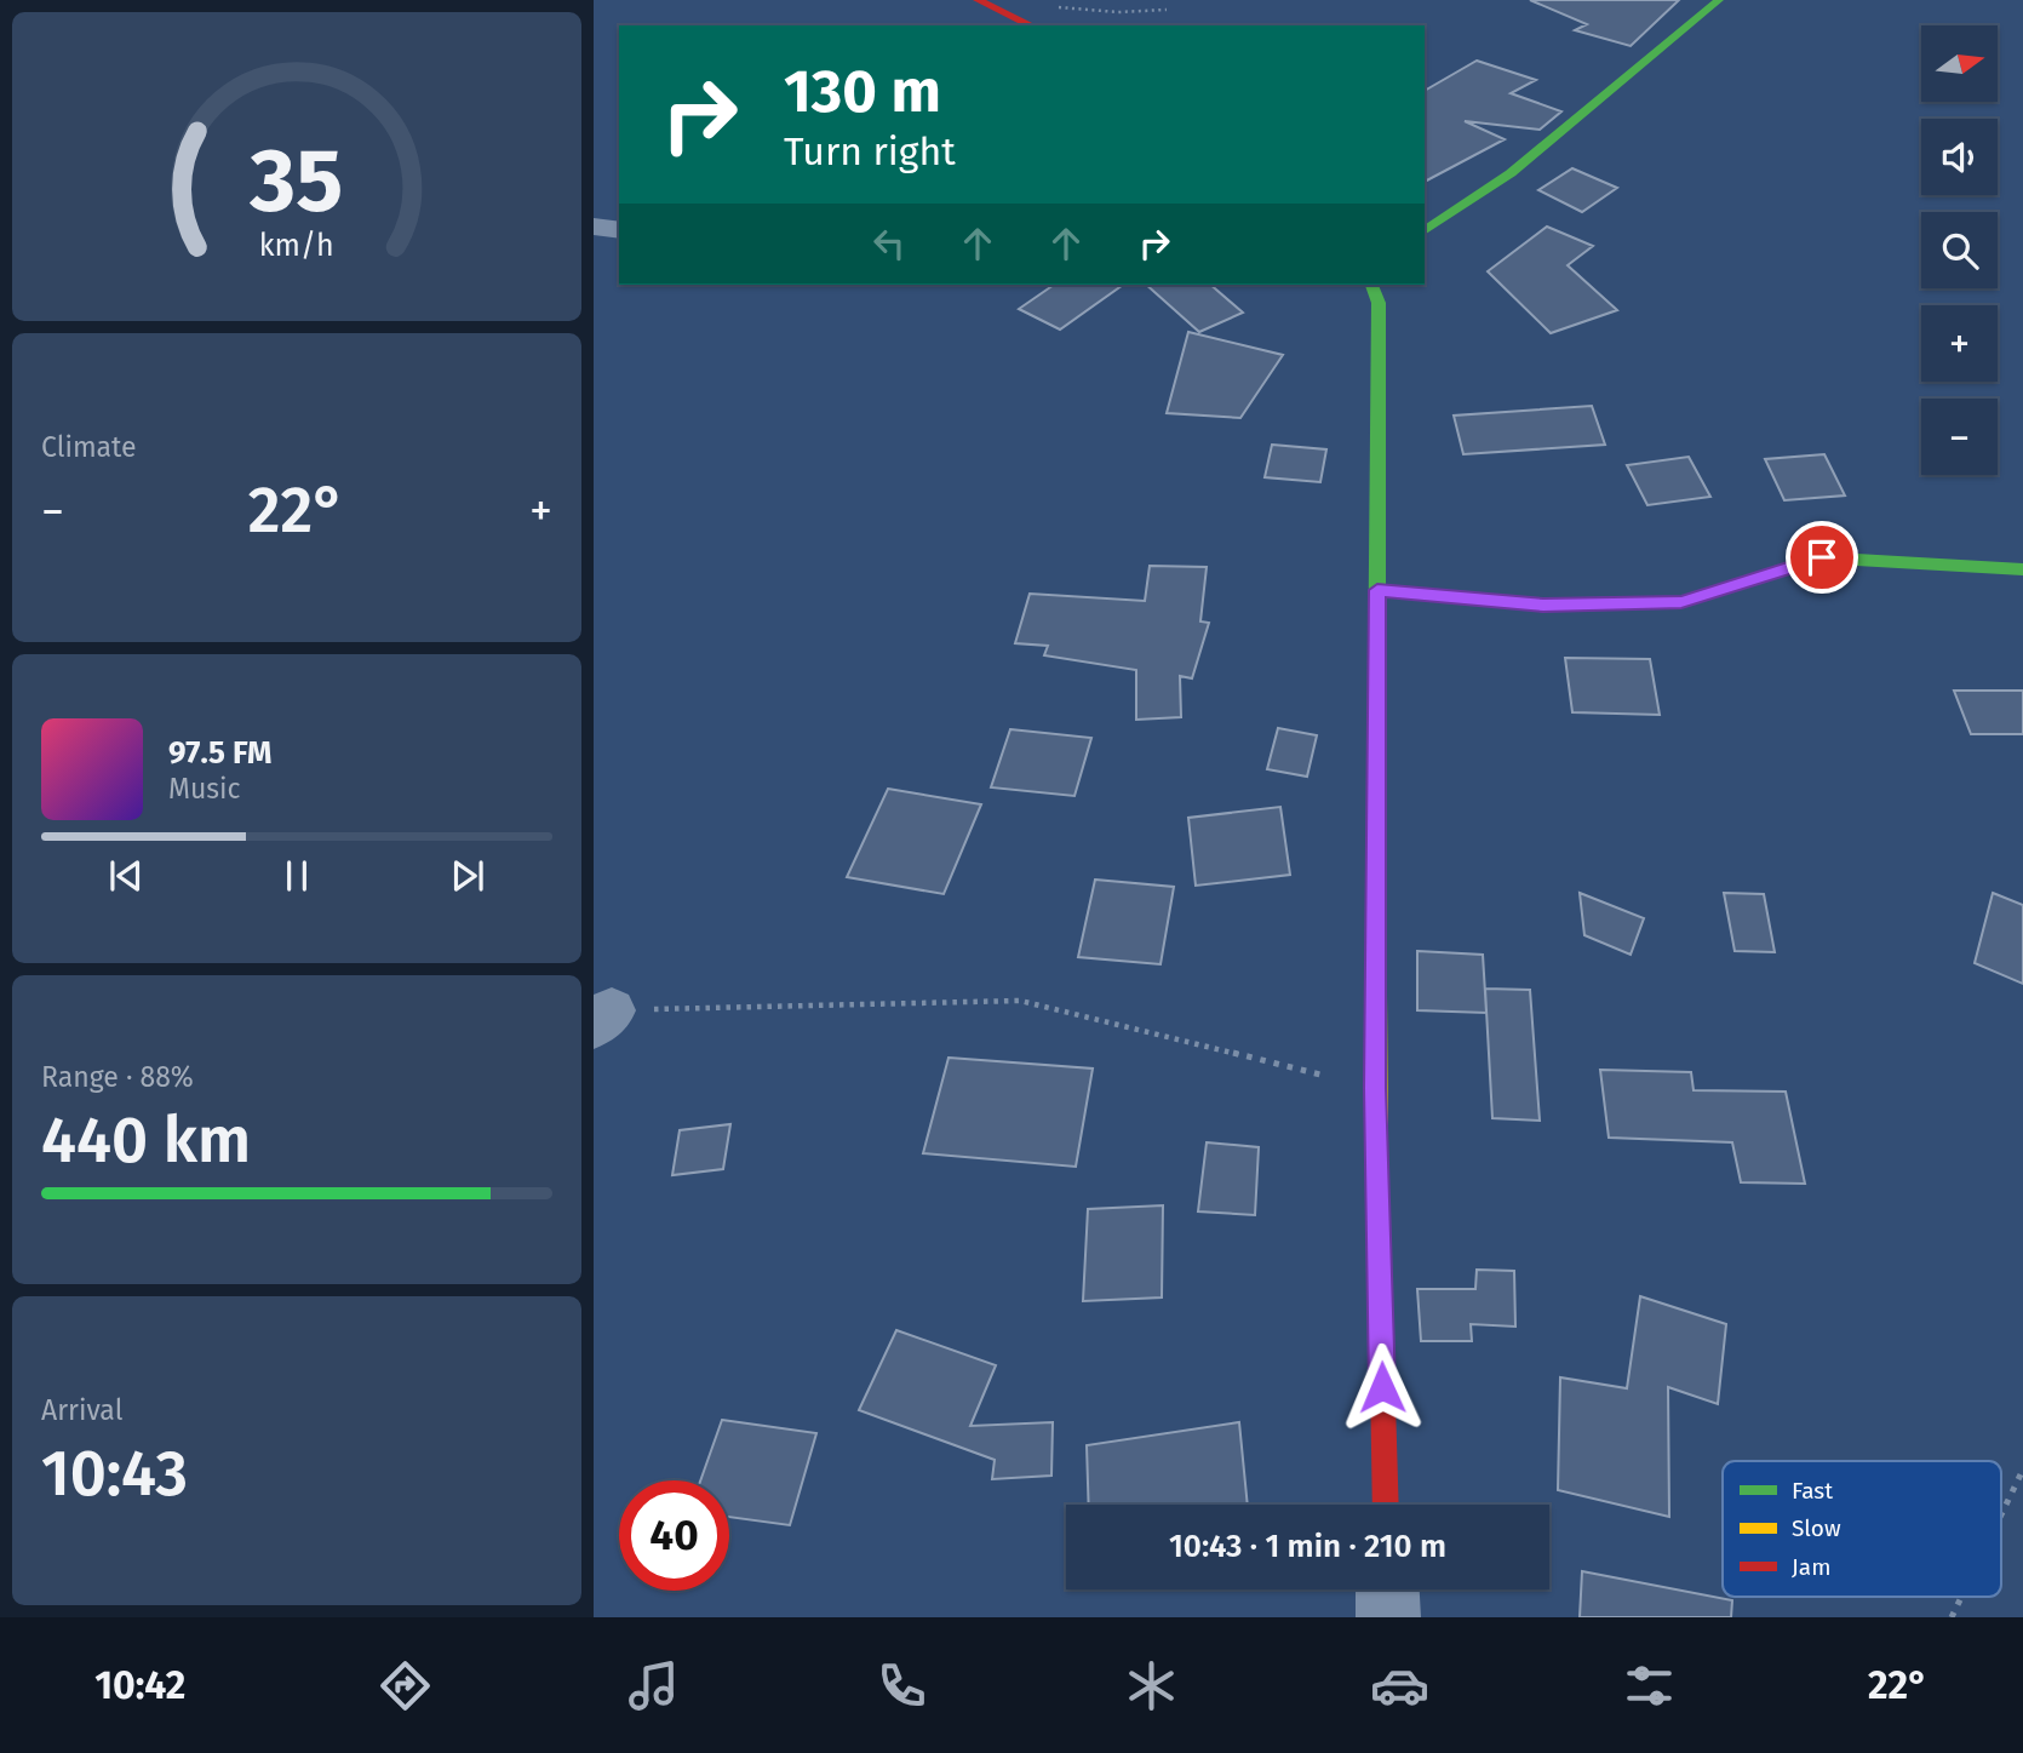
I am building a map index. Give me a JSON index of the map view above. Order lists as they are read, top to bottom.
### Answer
{
  "legend": ["Fast", "Slow", "Jam"],
  "north": "right",
  "page": {
    "map_buttons": ["+", "−"],
    "turn": ["130 m", "Turn right"],
    "tile": [
      "Climate",
      ["Range · 88%", "440 km"],
      ["Arrival", "10:43"]
    ],
    "heat": ["−", "22°", "+"],
    "song": ["97.5 FM", "Music"],
    "limit": "40",
    "trip": "10:43 · 1 min · 210 m",
    "tabs": ["10:42", "22°"],
    "gauge": ["35", "km/h"]
  }
}
